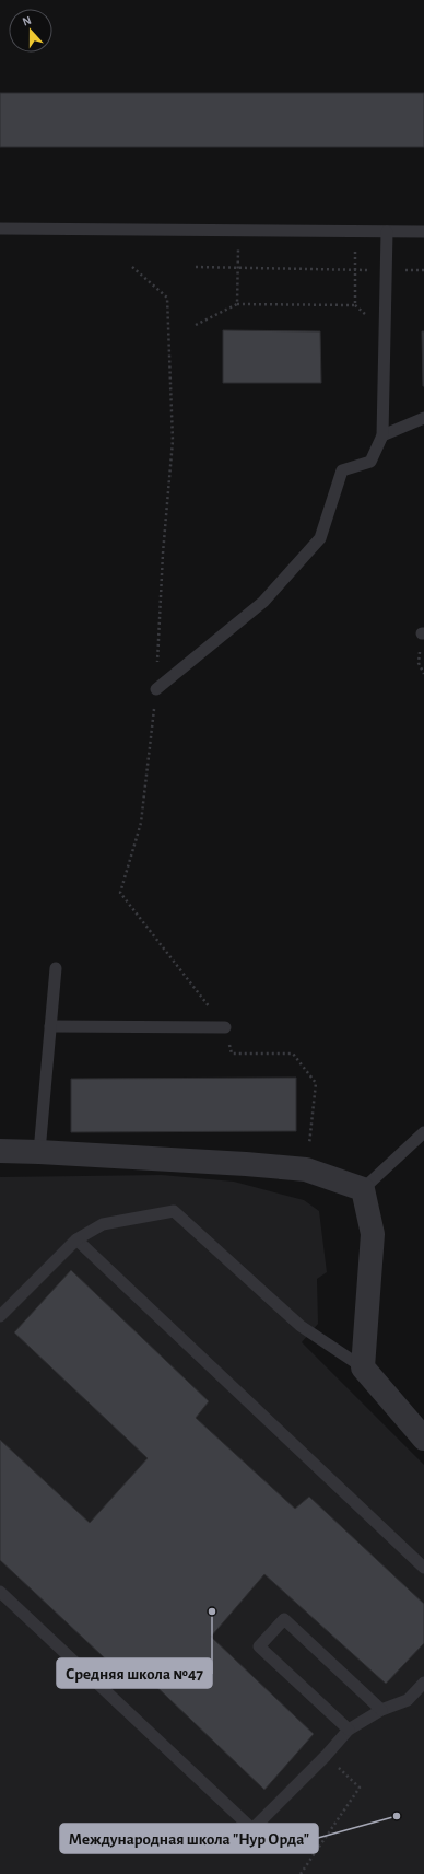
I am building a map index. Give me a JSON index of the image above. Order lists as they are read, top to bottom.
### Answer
{
  "places": ["Средняя школа №47", "Международная школа \"Нур Орда\""],
  "north": "top"
}
